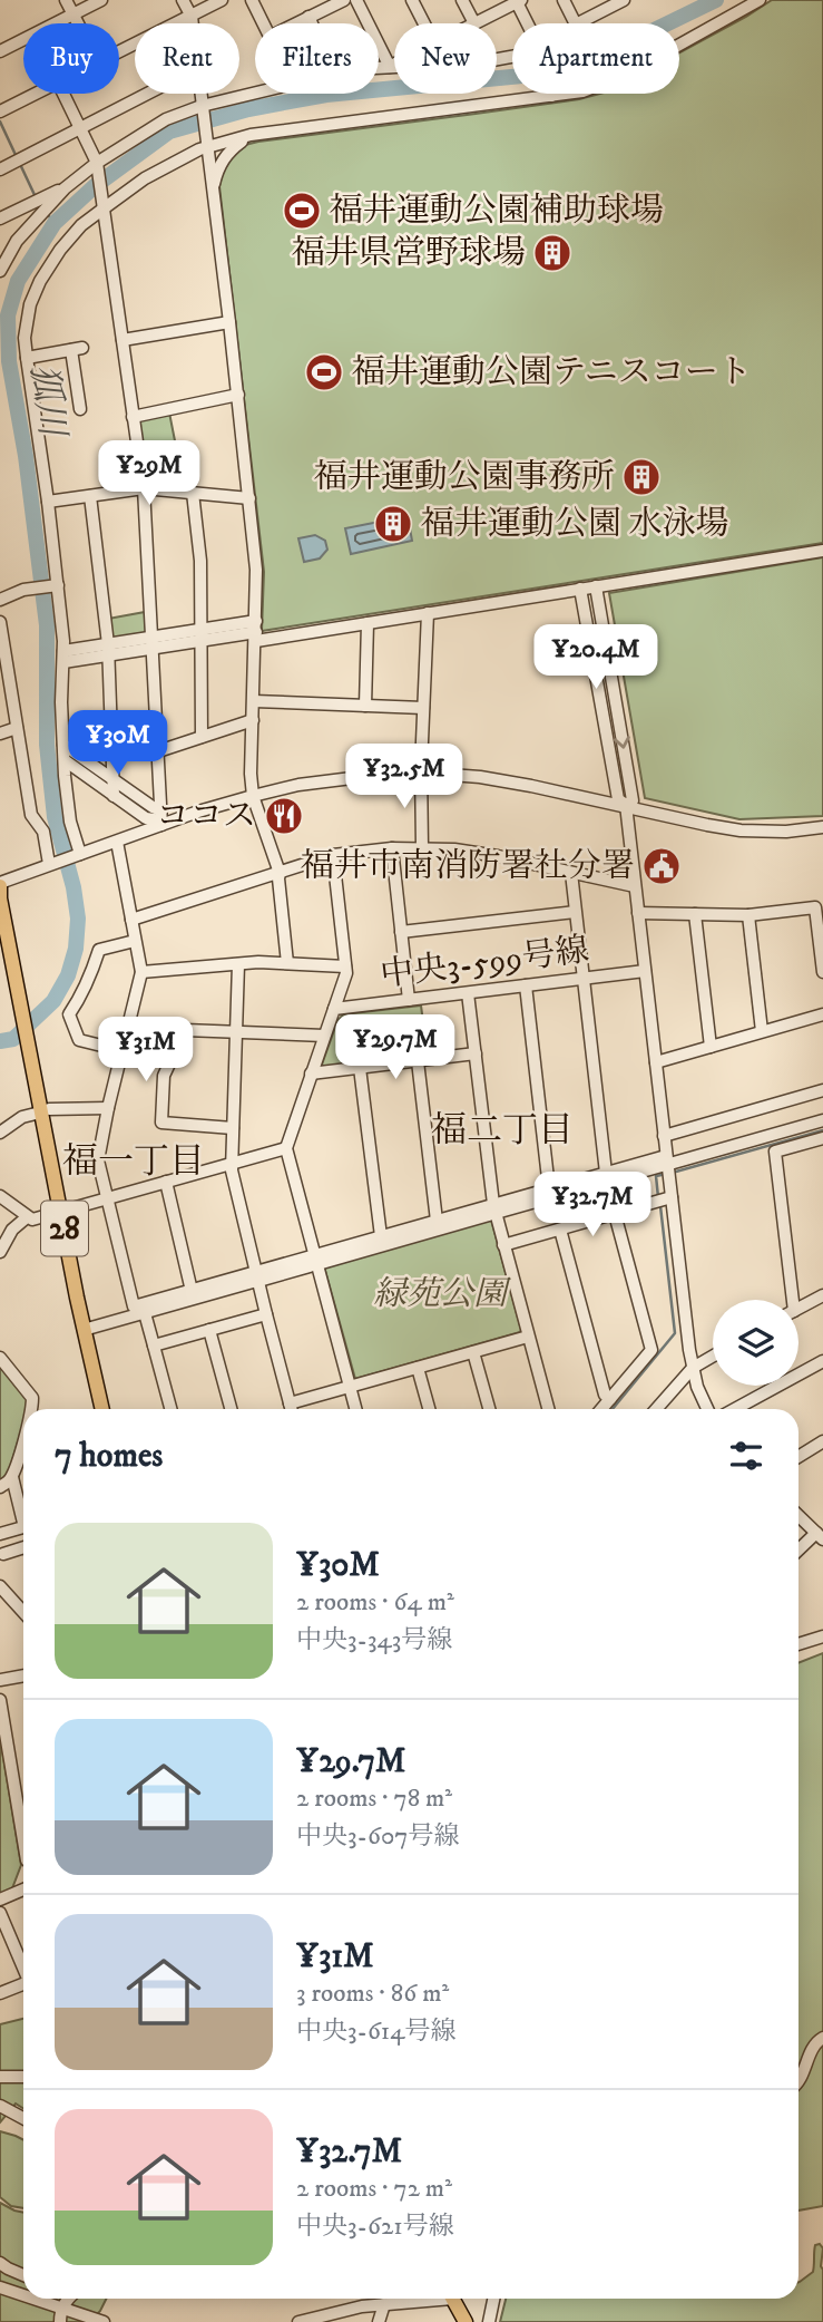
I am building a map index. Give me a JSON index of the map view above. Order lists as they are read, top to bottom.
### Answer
{
  "streets": {
    "main road": ["28"],
    "street": ["中央3-599号線"]
  },
  "districts": ["福二丁目", "福一丁目"],
  "water": ["狐川"],
  "parks": ["緑苑公園"],
  "places": {
    "sports": ["福井運動公園補助球場", "福井運動公園テニスコート"],
    "building": ["福井県営野球場", "福井運動公園事務所", "福井運動公園 水泳場"],
    "restaurant": ["ココス"],
    "public building": ["福井市南消防署社分署"]
  },
  "page": {
    "chip": [
      "Buy",
      "Rent",
      "Filters",
      "New",
      "Apartment"
    ],
    "price": [
      "¥29M",
      "¥20.4M",
      "¥30M",
      "¥32.5M",
      "¥29.7M",
      "¥31M",
      "¥32.7M"
    ],
    "heading": "7 homes",
    "list": [
      {
        "name": "¥30M",
        "note": "2 rooms · 64 m² · 中央3-343号線"
      },
      {
        "name": "¥29.7M",
        "note": "2 rooms · 78 m² · 中央3-607号線"
      },
      {
        "name": "¥31M",
        "note": "3 rooms · 86 m² · 中央3-614号線"
      },
      {
        "name": "¥32.7M",
        "note": "2 rooms · 72 m² · 中央3-621号線"
      }
    ]
  }
}
